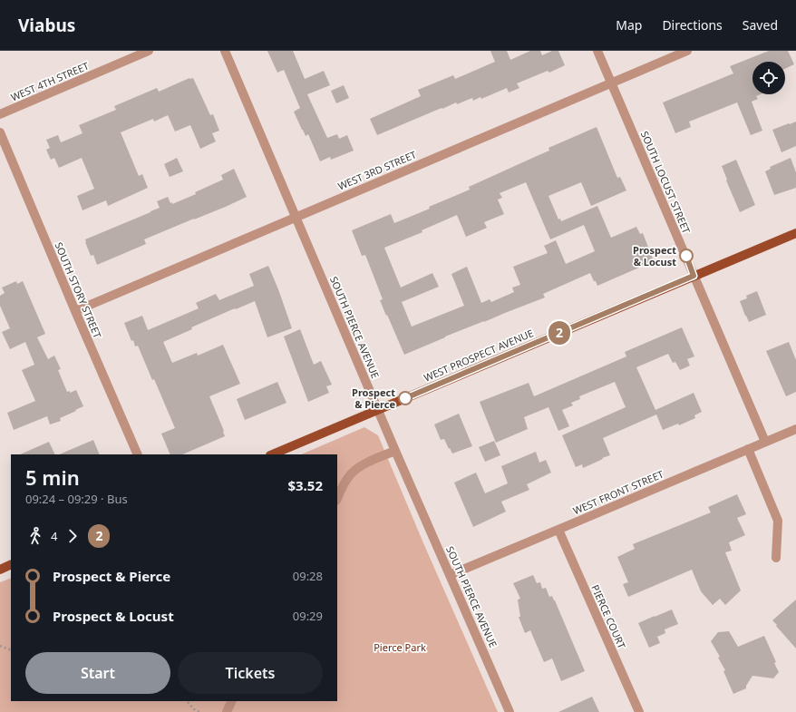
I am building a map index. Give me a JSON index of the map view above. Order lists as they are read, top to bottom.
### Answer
{
  "streets": {
    "main road": ["WEST PROSPECT AVENUE"],
    "street": [
      "WEST 4TH STREET",
      "WEST 3RD STREET",
      "SOUTH LOCUST STREET",
      "SOUTH STORY STREET",
      "SOUTH PIERCE AVENUE",
      "WEST FRONT STREET",
      "PIERCE COURT"
    ]
  },
  "crossings": [
    ["WEST 3RD STREET", "SOUTH LOCUST STREET"],
    ["WEST 3RD STREET", "SOUTH STORY STREET"],
    ["WEST 3RD STREET", "SOUTH PIERCE AVENUE"],
    ["SOUTH LOCUST STREET", "WEST PROSPECT AVENUE"],
    ["SOUTH LOCUST STREET", "WEST FRONT STREET"],
    ["SOUTH PIERCE AVENUE", "WEST PROSPECT AVENUE"],
    ["SOUTH PIERCE AVENUE", "WEST FRONT STREET"],
    ["WEST FRONT STREET", "PIERCE COURT"]
  ],
  "parks": ["Pierce Park"],
  "places": ["Prospect & Locust", "Prospect & Pierce"],
  "lines": ["bus line 2"],
  "page": {
    "header": "Viabus",
    "nav": ["Map", "Directions", "Saved"],
    "on_map": "2",
    "heading": ["5 min", "09:24 – 09:29 · Bus", "$3.52"],
    "legs": ["4", "2"],
    "list": [
      {
        "name": "Prospect & Pierce",
        "value": "09:28"
      },
      {
        "name": "Prospect & Locust",
        "value": "09:29"
      }
    ],
    "buttons": ["Start", "Tickets"]
  }
}
